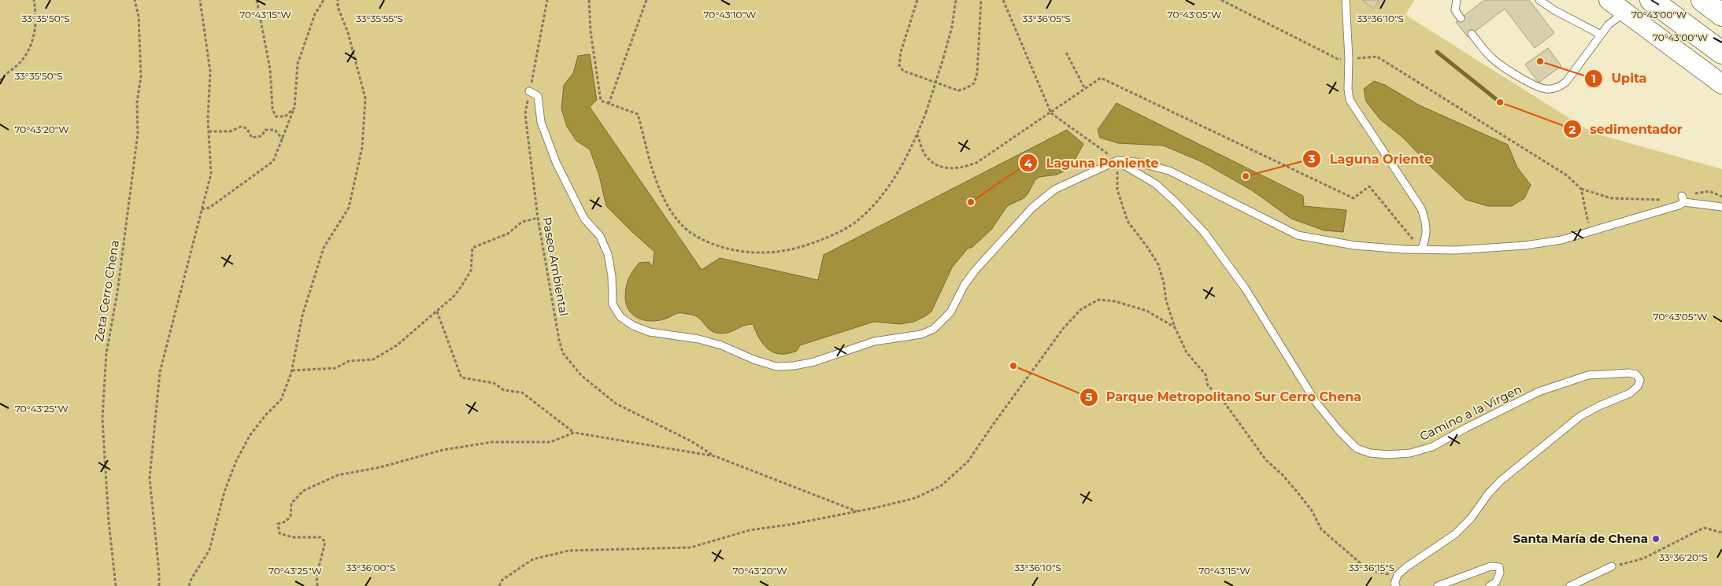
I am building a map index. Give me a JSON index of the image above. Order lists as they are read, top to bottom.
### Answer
{
  "streets": {
    "lane": ["Camino a la Virgen"],
    "path": ["Paseo Ambiental", "Zeta Cerro Chena"]
  },
  "places": [
    "Upita",
    "sedimentador",
    "Laguna Oriente",
    "Laguna Poniente",
    "Parque Metropolitano Sur Cerro Chena",
    "Santa María de Chena"
  ],
  "coordinates": [
    "70°43'00\"W",
    "70°43'15\"W",
    "70°43'10\"W",
    "70°43'05\"W",
    "33°35'50\"S",
    "33°35'55\"S",
    "33°36'05\"S",
    "33°36'10\"S",
    "70°43'20\"W",
    "70°43'25\"W",
    "33°36'20\"S",
    "33°36'00\"S",
    "33°36'15\"S"
  ]
}
